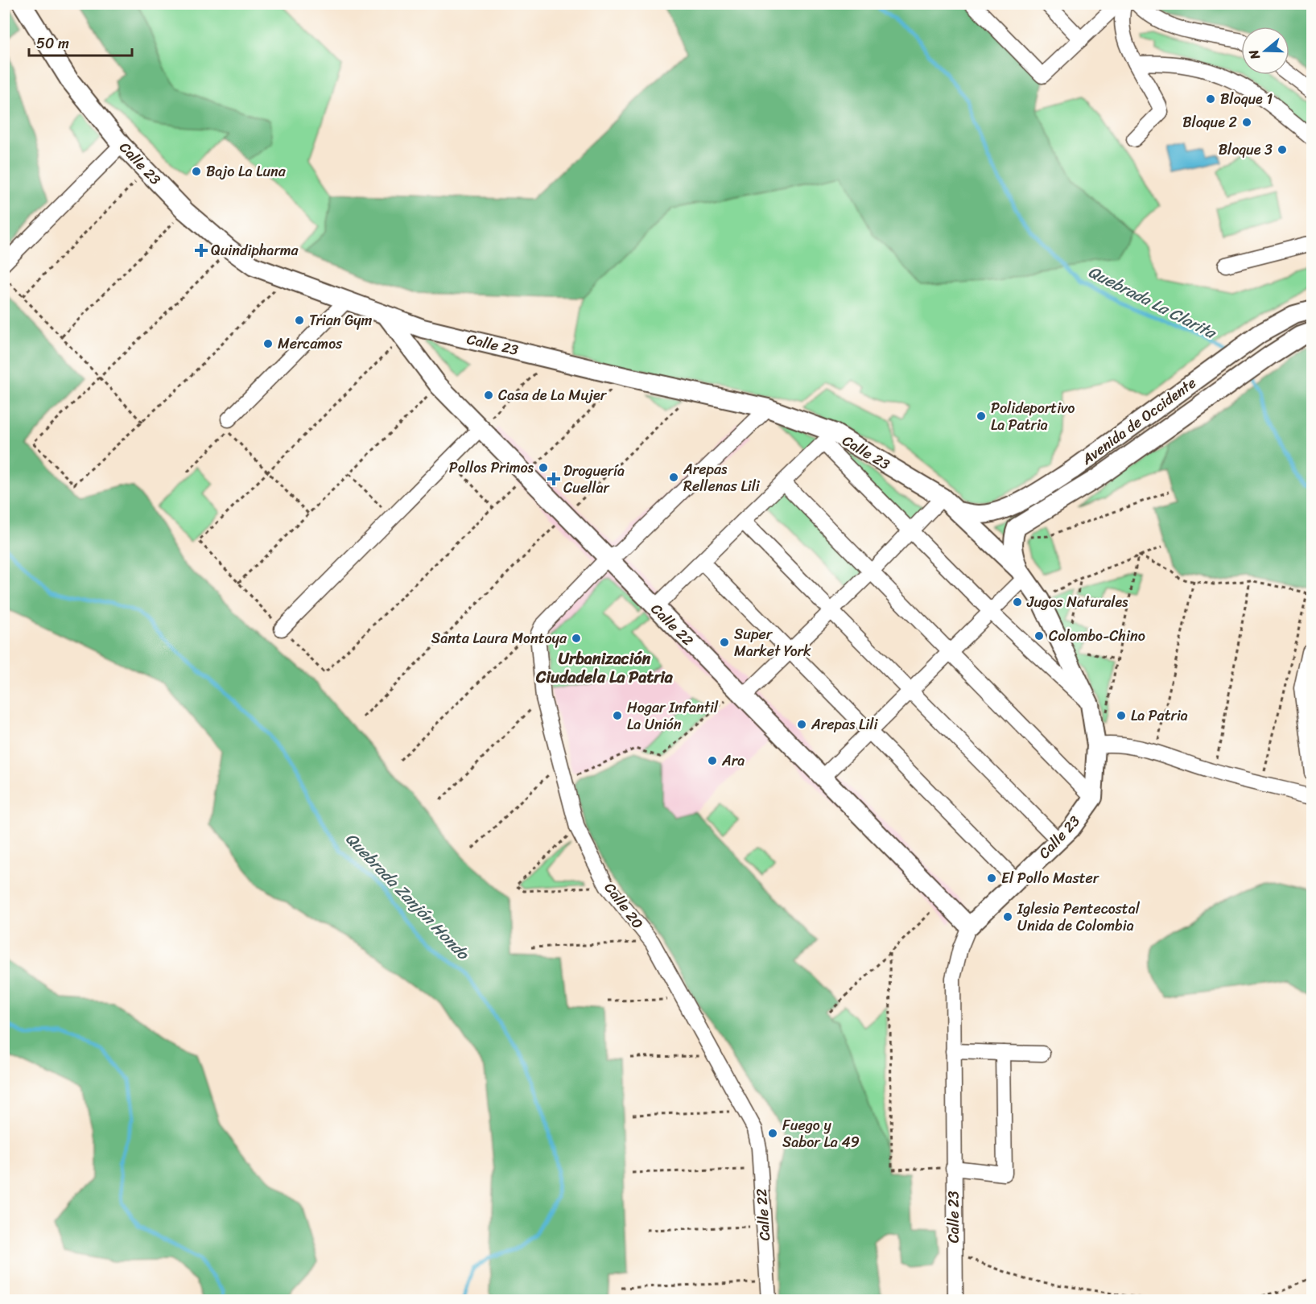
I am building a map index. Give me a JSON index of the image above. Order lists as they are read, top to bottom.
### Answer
{
  "streets": {
    "main road": ["Calle 23", "Avenida de Occidente", "Calle 22"],
    "street": ["Calle 20"]
  },
  "crossings": [
    ["Calle 23", "Avenida de Occidente"],
    ["Calle 23", "Calle 22"],
    ["Calle 22", "Calle 20"]
  ],
  "districts": ["Urbanización Ciudadela La Patria"],
  "water": ["Quebrada La Clarita", "Quebrada Zanjón Hondo"],
  "places": {
    "other": [
      "Bloque 1",
      "Bloque 2",
      "Bloque 3",
      "Bajo La Luna",
      "Trian Gym",
      "Mercamos",
      "Casa de La Mujer",
      "Polideportivo La Patria",
      "Pollos Primos",
      "Arepas Rellenas Lili",
      "Jugos Naturales",
      "Colombo-Chino",
      "Santa Laura Montoya",
      "Super Market York",
      "Hogar Infantil La Unión",
      "La Patria",
      "Arepas Lili",
      "Ara",
      "El Pollo Master",
      "Iglesia Pentecostal Unida de Colombia",
      "Fuego y Sabor La 49"
    ],
    "health": ["Quindipharma", "Droguería Cuellar"]
  },
  "scale_bar": "50 m",
  "north": "left"
}
